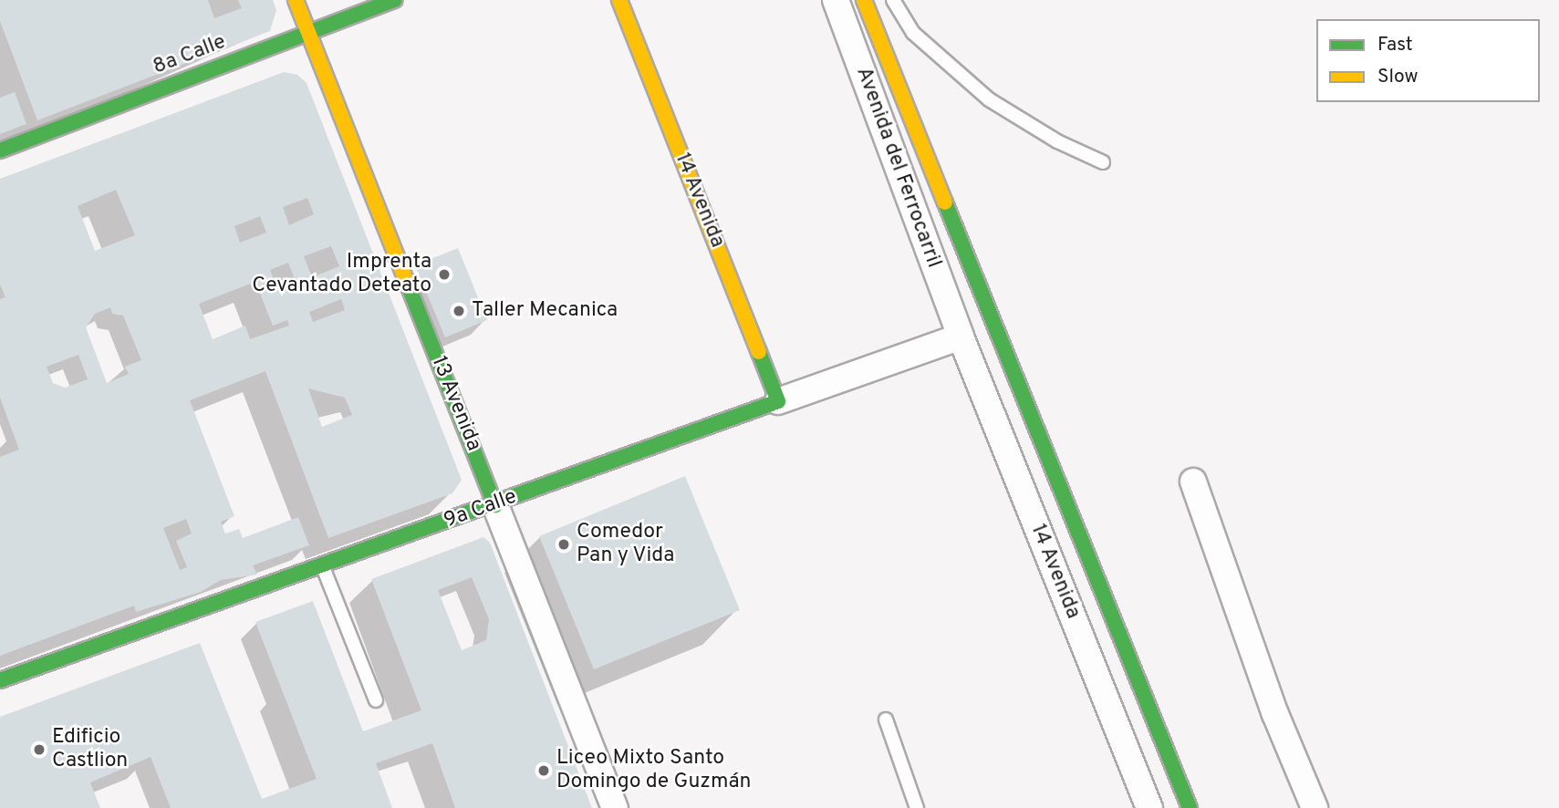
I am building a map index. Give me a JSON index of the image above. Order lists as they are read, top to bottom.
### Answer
{
  "streets": {
    "street": [
      "8a Calle",
      "Avenida del Ferrocarril",
      "14 Avenida",
      "13 Avenida",
      "9a Calle"
    ]
  },
  "crossings": [
    ["8a Calle", "13 Avenida"],
    ["Avenida del Ferrocarril", "14 Avenida"],
    ["Avenida del Ferrocarril", "9a Calle"],
    ["14 Avenida", "9a Calle"],
    ["13 Avenida", "9a Calle"]
  ],
  "places": [
    "Imprenta Cevantado Deteato",
    "Taller Mecanica",
    "Comedor Pan y Vida",
    "Edificio Castlion",
    "Liceo Mixto Santo Domingo de Guzmán"
  ],
  "legend": ["Fast", "Slow"]
}
